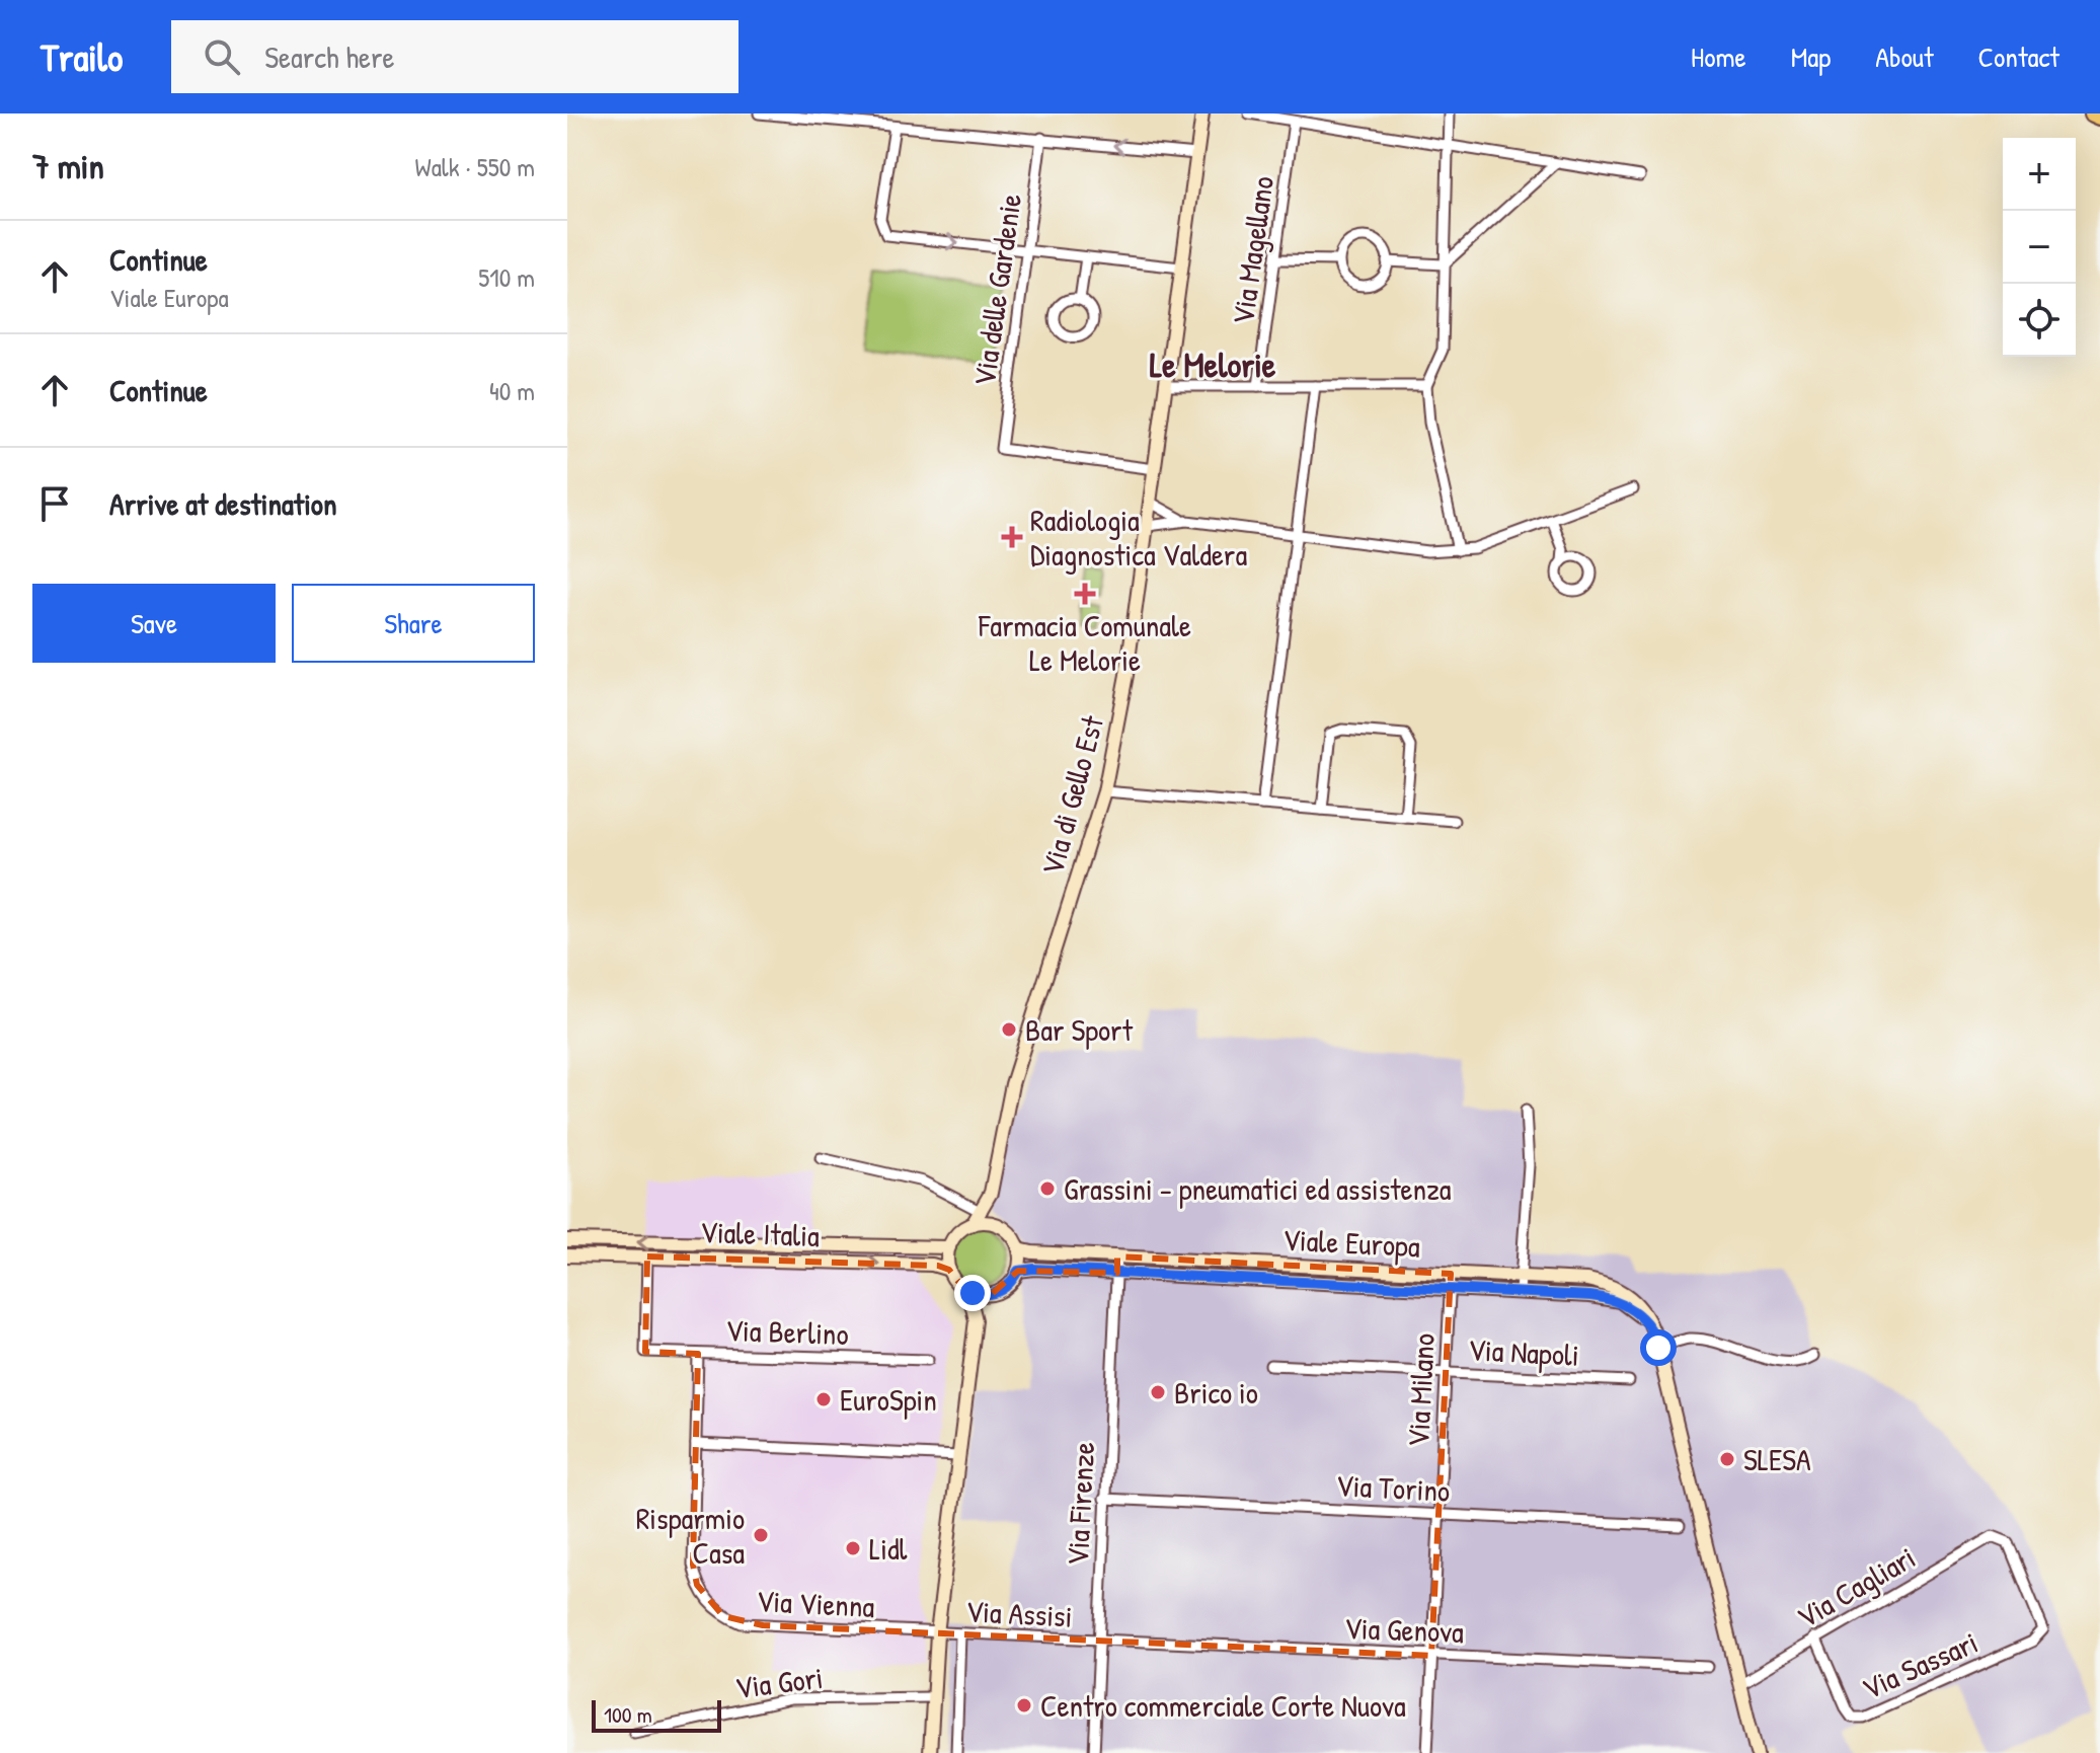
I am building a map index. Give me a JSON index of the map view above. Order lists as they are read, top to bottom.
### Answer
{
  "streets": {
    "street": [
      "Via Magellano",
      "Via delle Gardenie",
      "Via di Gello Est",
      "Viale Italia",
      "Viale Europa",
      "Via Berlino",
      "Via Napoli",
      "Via Milano",
      "Via Torino",
      "Via Firenze",
      "Via Cagliari",
      "Via Vienna",
      "Via Assisi",
      "Via Genova",
      "Via Sassari",
      "Via Gori"
    ]
  },
  "crossings": [
    ["Via delle Gardenie", "Via di Gello Est"],
    ["Via di Gello Est", "Viale Italia"],
    ["Via di Gello Est", "Viale Europa"],
    ["Viale Italia", "Viale Europa"],
    ["Viale Italia", "Via Berlino"],
    ["Viale Europa", "Via Milano"],
    ["Viale Europa", "Via Firenze"],
    ["Viale Europa", "Via Cagliari"],
    ["Via Berlino", "Via Vienna"],
    ["Via Napoli", "Via Milano"],
    ["Via Milano", "Via Torino"],
    ["Via Milano", "Via Genova"],
    ["Via Torino", "Via Firenze"],
    ["Via Firenze", "Via Assisi"],
    ["Via Firenze", "Via Genova"],
    ["Via Cagliari", "Via Sassari"],
    ["Via Vienna", "Via Assisi"],
    ["Via Assisi", "Via Genova"]
  ],
  "districts": ["Le Melorie"],
  "places": {
    "health": ["Radiologia Diagnostica Valdera", "Farmacia Comunale Le Melorie"],
    "other": [
      "Bar Sport",
      "Grassini - pneumatici ed assistenza",
      "Brico io",
      "EuroSpin",
      "SLESA",
      "Risparmio Casa",
      "Lidl",
      "Centro commerciale Corte Nuova"
    ]
  },
  "scale_bar": "100 m",
  "page": {
    "header": "Trailo",
    "search": "Search here",
    "nav": [
      "Home",
      "Map",
      "About",
      "Contact"
    ],
    "heading": ["7 min", "Walk · 550 m"],
    "map_buttons": ["+", "−"],
    "list": [
      ["Continue", "Viale Europa", "510 m"],
      ["Continue", "40 m"],
      "Arrive at destination"
    ],
    "buttons": ["Save", "Share"],
    "scale": "100 m"
  }
}
